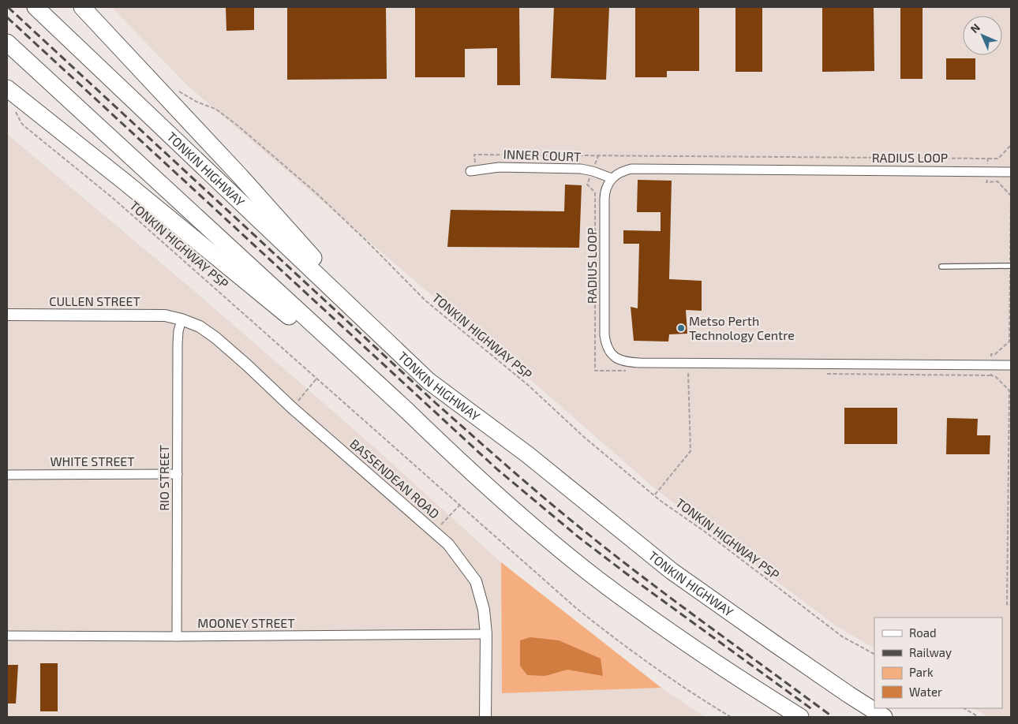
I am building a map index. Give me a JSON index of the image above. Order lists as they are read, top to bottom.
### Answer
{
  "streets": {
    "highway": ["TONKIN HIGHWAY"],
    "street": [
      "INNER COURT",
      "RADIUS LOOP",
      "CULLEN STREET",
      "WHITE STREET",
      "RIO STREET",
      "BASSENDEAN ROAD",
      "MOONEY STREET"
    ],
    "path": ["TONKIN HIGHWAY PSP"]
  },
  "crossings": [
    ["INNER COURT", "RADIUS LOOP"],
    ["CULLEN STREET", "RIO STREET"],
    ["CULLEN STREET", "BASSENDEAN ROAD"],
    ["WHITE STREET", "RIO STREET"],
    ["RIO STREET", "BASSENDEAN ROAD"],
    ["RIO STREET", "MOONEY STREET"],
    ["BASSENDEAN ROAD", "MOONEY STREET"]
  ],
  "places": ["Metso Perth Technology Centre"],
  "legend": [
    "Road",
    "Railway",
    "Park",
    "Water"
  ],
  "north": "top left"
}
